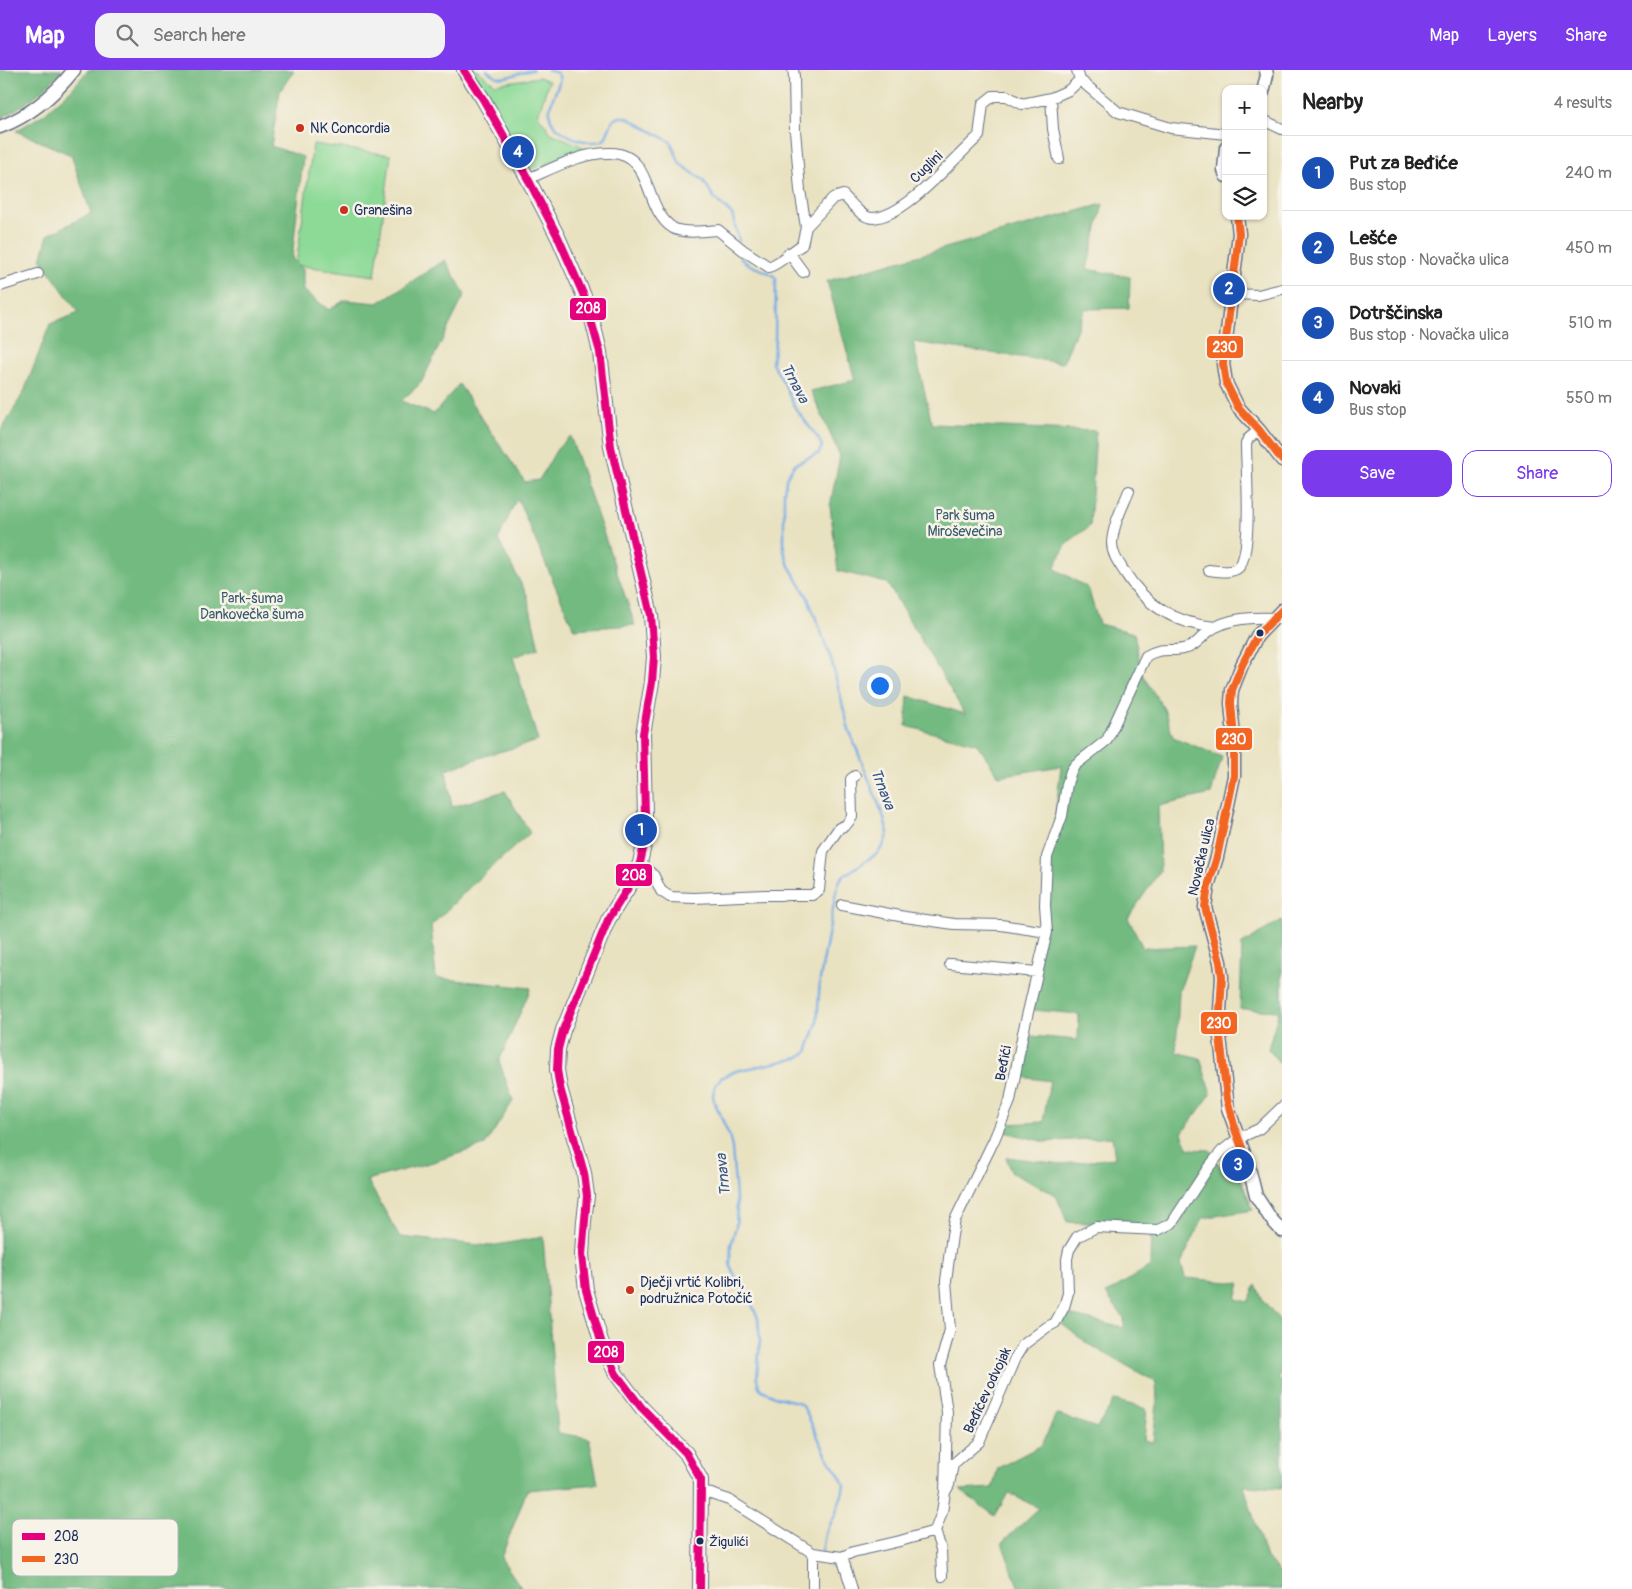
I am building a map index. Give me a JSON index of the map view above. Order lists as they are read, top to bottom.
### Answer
{
  "streets": {
    "street": [
      "Cuglini",
      "Novačka ulica",
      "Beđići",
      "Beđićev odvojak"
    ]
  },
  "crossings": [
    ["Novačka ulica", "Beđićev odvojak"],
    ["Beđići", "Beđićev odvojak"]
  ],
  "water": ["Trnava"],
  "parks": ["Park šuma Miroševečina", "Park-šuma Dankovečka šuma"],
  "places": [
    "NK Concordia",
    "Granešina",
    "Dječji vrtić Kolibri, podružnica Potočić",
    "Žigulići"
  ],
  "lines": ["transit line 208", "transit line 230"],
  "legend": ["208", "230"],
  "page": {
    "header": "Map",
    "search": "Search here",
    "nav": ["Map", "Layers", "Share"],
    "heading": ["Nearby", "4 results"],
    "map_buttons": ["+", "−"],
    "pins": [
      "4",
      "2",
      "1",
      "3"
    ],
    "list": [
      {
        "mark": "1",
        "name": "Put za Beđiće",
        "note": "Bus stop",
        "value": "240 m"
      },
      {
        "mark": "2",
        "name": "Lešće",
        "note": "Bus stop · Novačka ulica",
        "value": "450 m"
      },
      {
        "mark": "3",
        "name": "Dotrščinska",
        "note": "Bus stop · Novačka ulica",
        "value": "510 m"
      },
      {
        "mark": "4",
        "name": "Novaki",
        "note": "Bus stop",
        "value": "550 m"
      }
    ],
    "buttons": ["Save", "Share"]
  }
}
